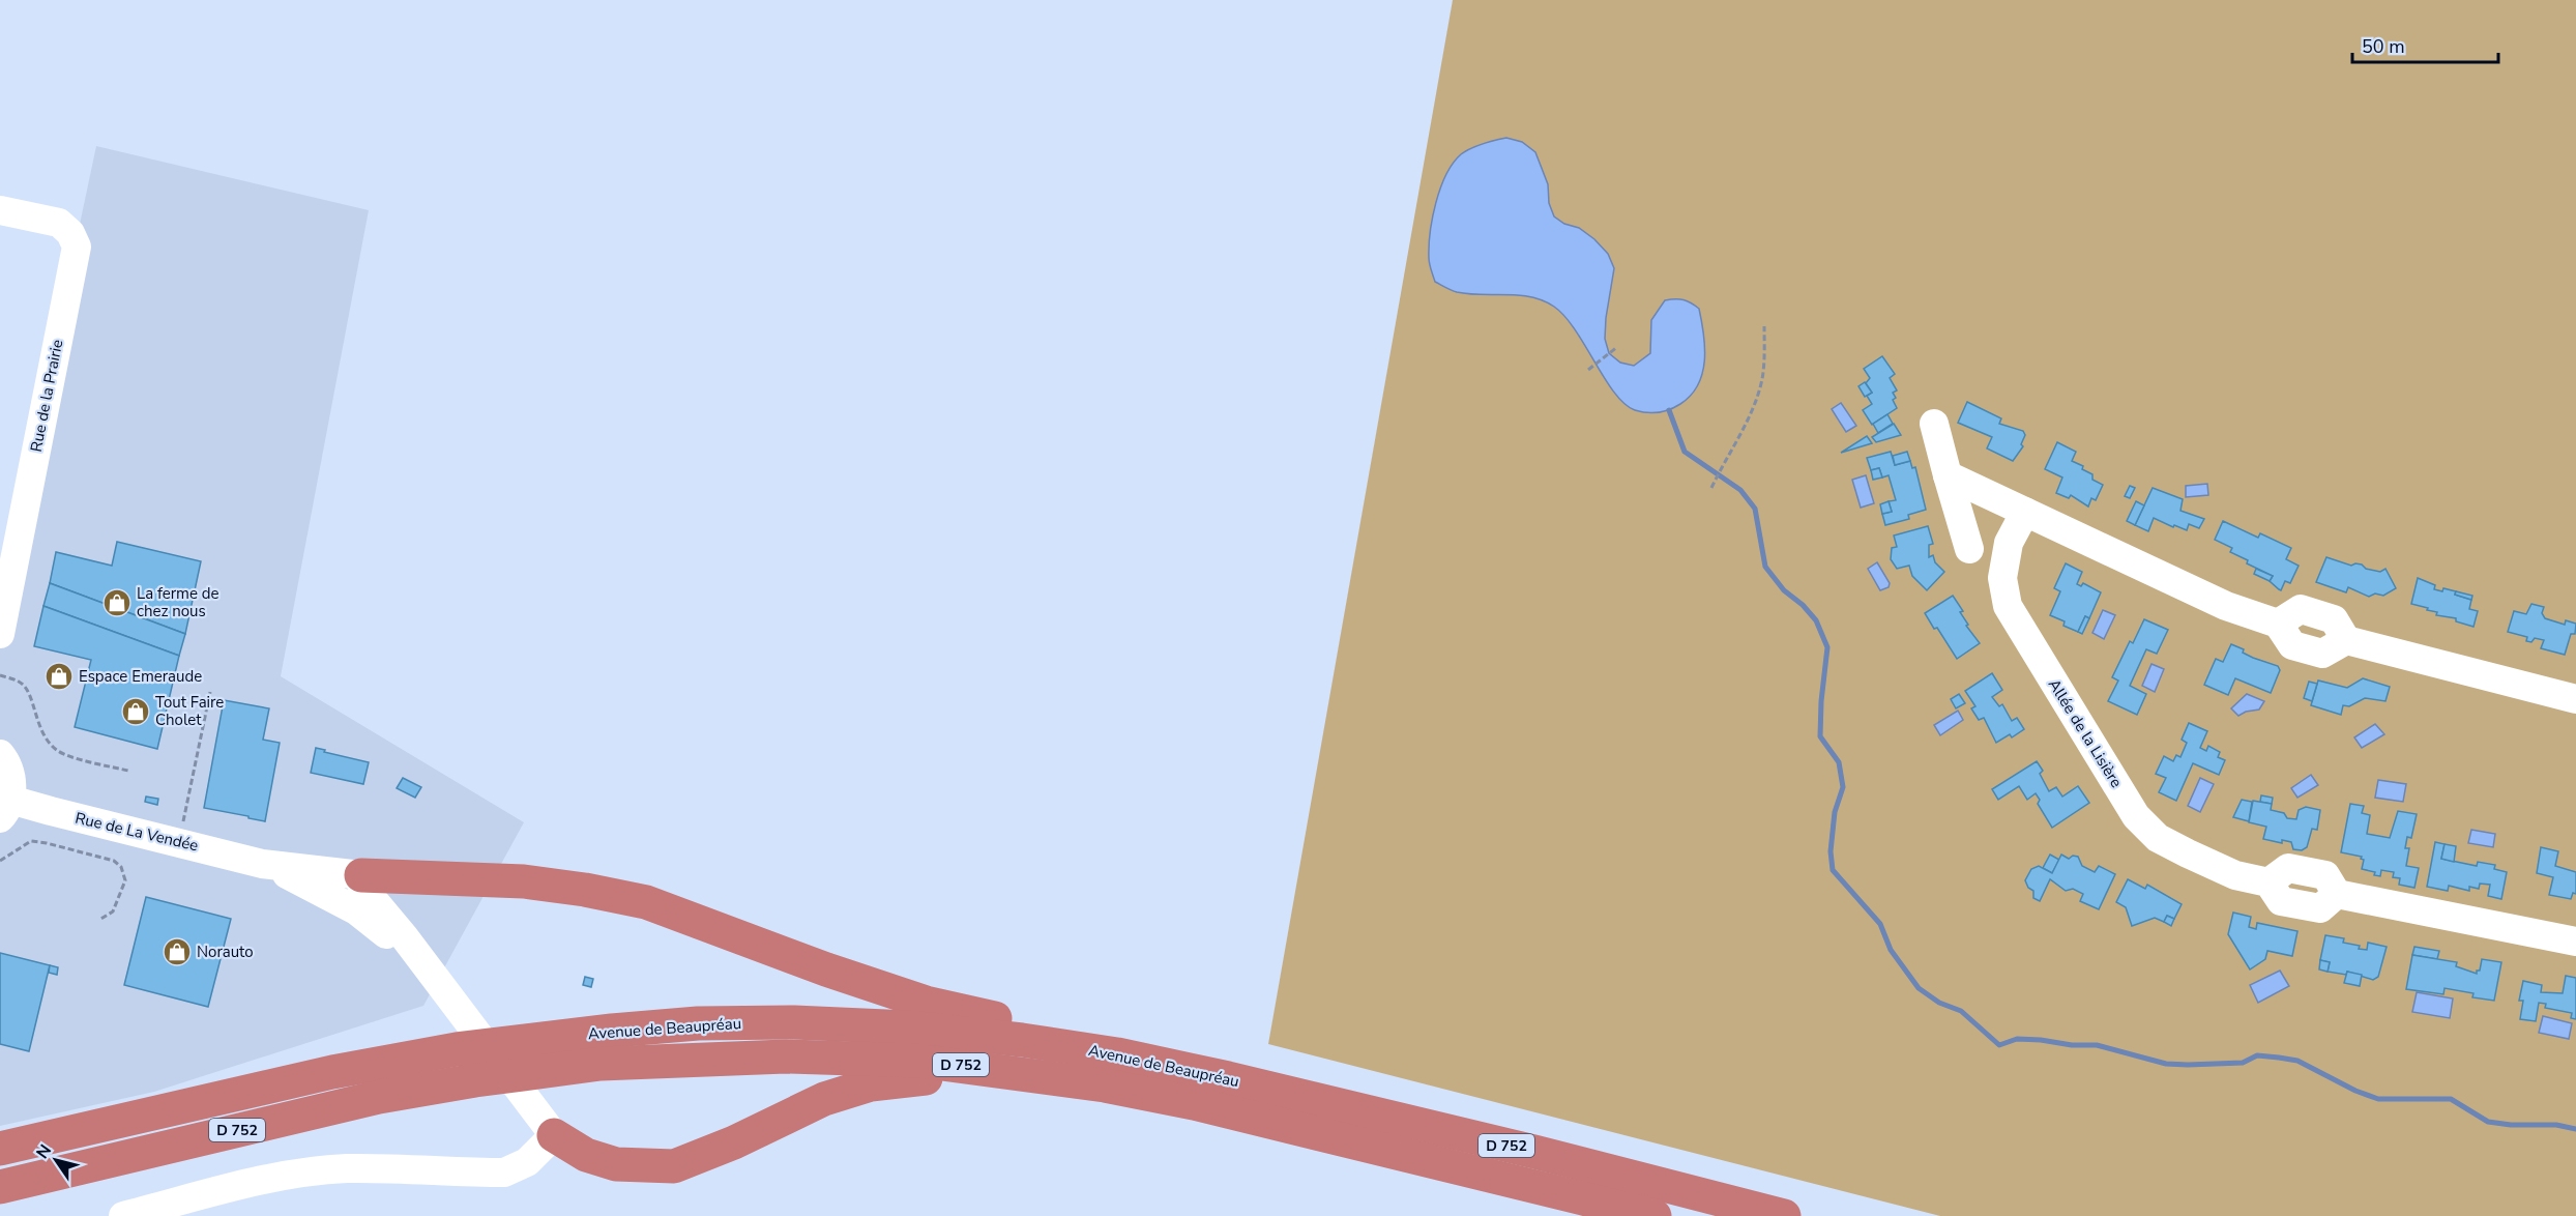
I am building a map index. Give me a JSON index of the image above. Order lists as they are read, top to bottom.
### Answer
{
  "streets": {
    "highway": ["Avenue de Beaupréau", "D 752"],
    "street": ["Rue de la Prairie", "Allée de la Lisière", "Rue de La Vendée"]
  },
  "crossings": [
    ["Avenue de Beaupréau", "D 752"]
  ],
  "places": {
    "shop": [
      "La ferme de chez nous",
      "Espace Emeraude",
      "Tout Faire Cholet",
      "Norauto"
    ]
  },
  "scale_bar": "50 m",
  "north": "top left"
}
